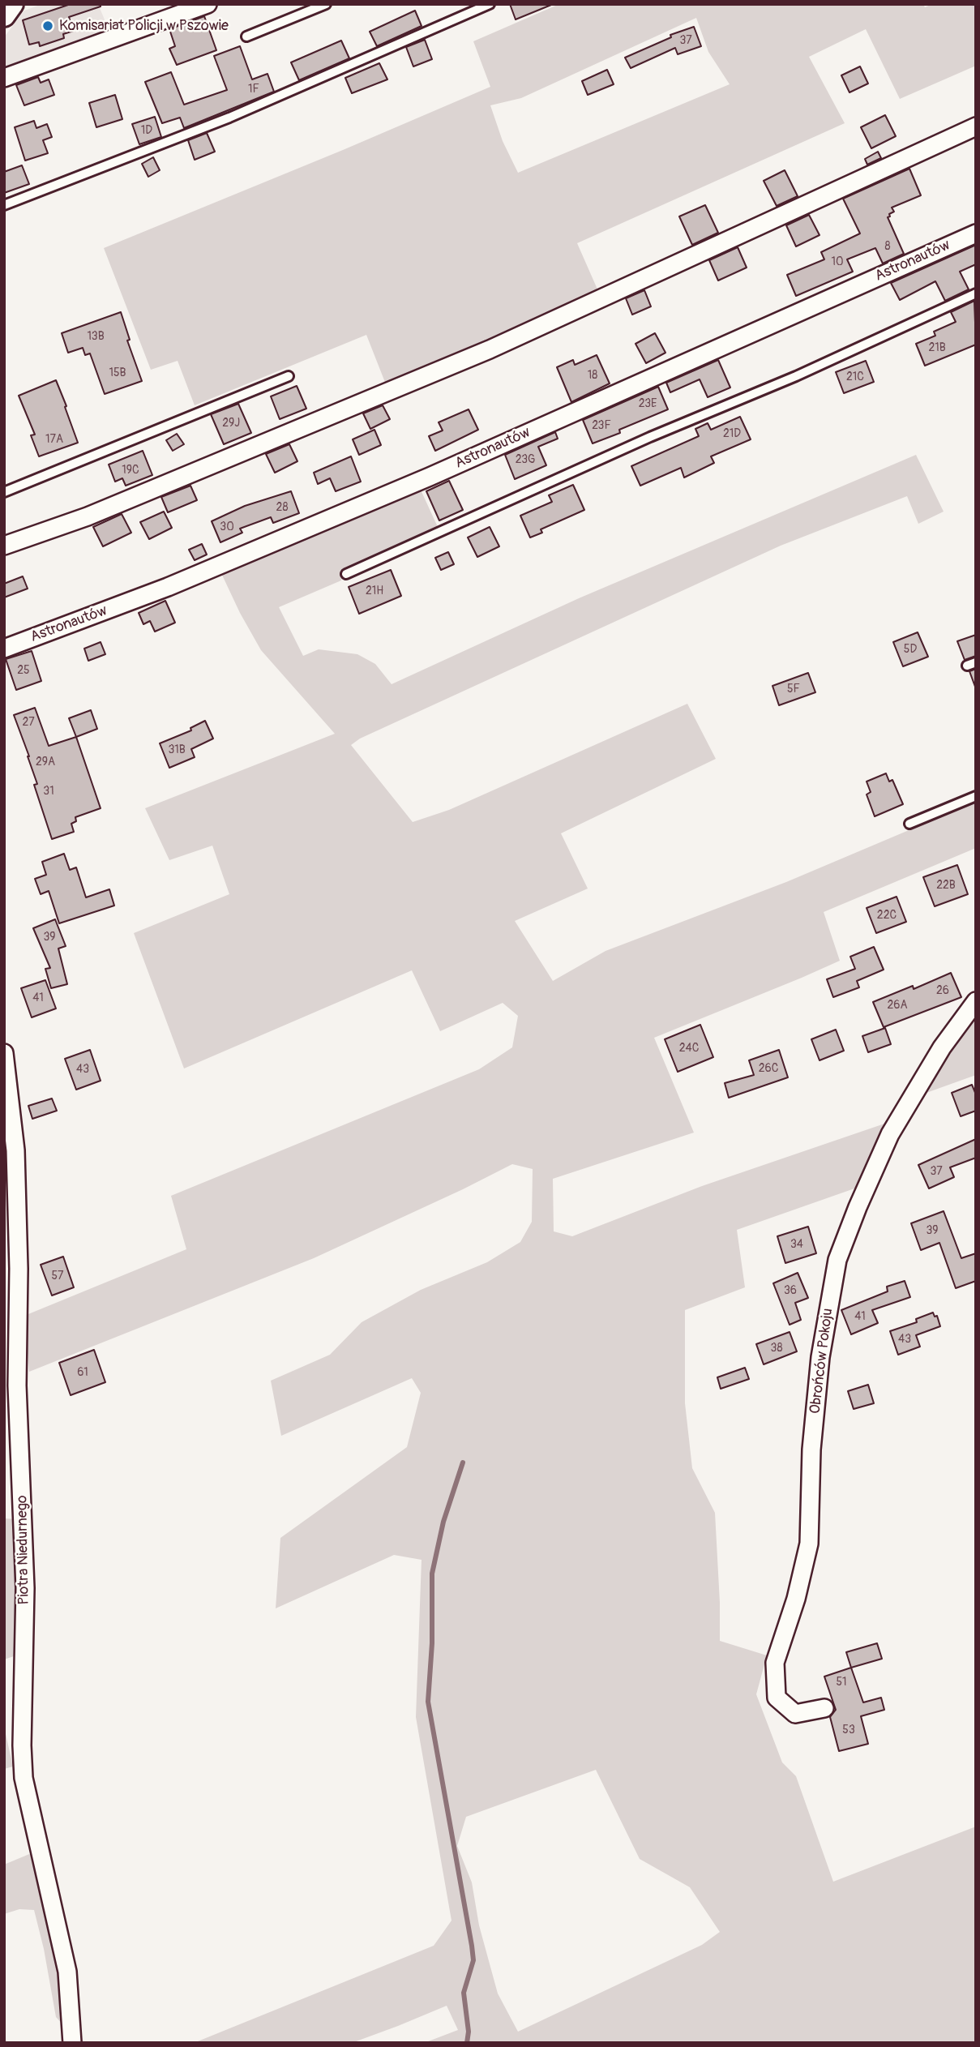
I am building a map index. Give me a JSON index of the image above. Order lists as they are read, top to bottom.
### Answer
{
  "streets": {
    "street": ["Astronautów", "Obrońców Pokoju", "Piotra Niedurnego"]
  },
  "places": ["Komisariat Policji w Pszowie"],
  "house_numbers": [
    "37",
    "1F",
    "1D",
    "8",
    "10",
    "13B",
    "21B",
    "15B",
    "18",
    "21C",
    "23E",
    "29J",
    "23F",
    "21D",
    "17A",
    "23G",
    "19C",
    "28",
    "30",
    "21H",
    "5D",
    "25",
    "5F",
    "27",
    "31B",
    "29A",
    "31",
    "22B",
    "22C",
    "39",
    "26",
    "41",
    "26A",
    "24C",
    "26C",
    "43",
    "37",
    "39",
    "34",
    "57",
    "36",
    "41",
    "43",
    "38",
    "61",
    "51",
    "53"
  ]
}
